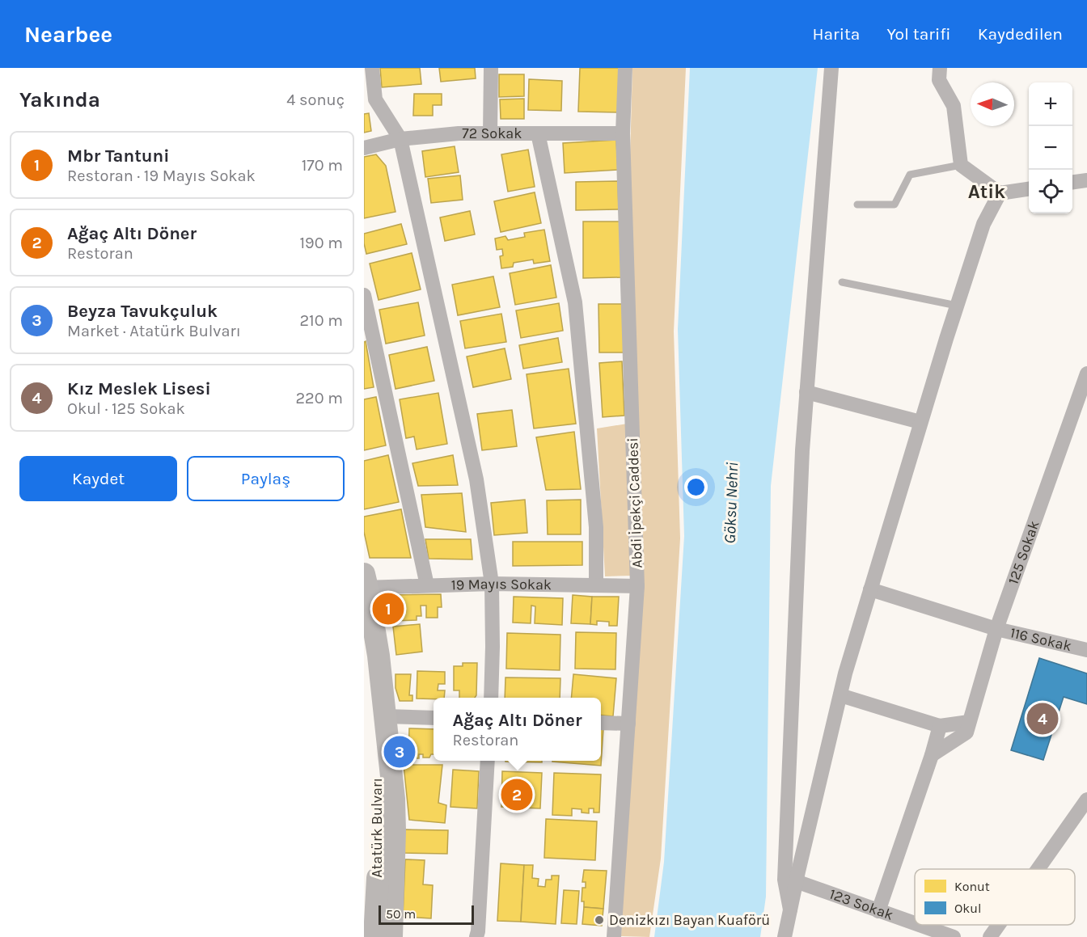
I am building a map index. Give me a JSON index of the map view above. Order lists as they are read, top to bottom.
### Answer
{
  "streets": {
    "main road": ["Atatürk Bulvarı"],
    "street": [
      "72 Sokak",
      "Abdi İpekçi Caddesi",
      "125 Sokak",
      "19 Mayıs Sokak",
      "116 Sokak",
      "123 Sokak"
    ]
  },
  "crossings": [
    ["72 Sokak", "Abdi İpekçi Caddesi"],
    ["Abdi İpekçi Caddesi", "19 Mayıs Sokak"],
    ["125 Sokak", "116 Sokak"]
  ],
  "districts": ["Atik"],
  "water": ["Göksu Nehri"],
  "places": ["Denizkızı Bayan Kuaförü"],
  "legend": ["Konut", "Okul"],
  "scale_bar": "50 m",
  "north": "left",
  "page": {
    "header": "Nearbee",
    "nav": ["Harita", "Yol tarifi", "Kaydedilen"],
    "heading": ["Yakında", "4 sonuç"],
    "map_buttons": ["+", "−"],
    "list": [
      {
        "mark": "1",
        "name": "Mbr Tantuni",
        "note": "Restoran · 19 Mayıs Sokak",
        "value": "170 m"
      },
      {
        "mark": "2",
        "name": "Ağaç Altı Döner",
        "note": "Restoran",
        "value": "190 m"
      },
      {
        "mark": "3",
        "name": "Beyza Tavukçuluk",
        "note": "Market · Atatürk Bulvarı",
        "value": "210 m"
      },
      {
        "mark": "4",
        "name": "Kız Meslek Lisesi",
        "note": "Okul · 125 Sokak",
        "value": "220 m"
      }
    ],
    "buttons": ["Kaydet", "Paylaş"],
    "pins": [
      "1",
      "4",
      "3",
      "2"
    ],
    "popup": ["Ağaç Altı Döner", "Restoran"],
    "scale": "50 m"
  }
}
